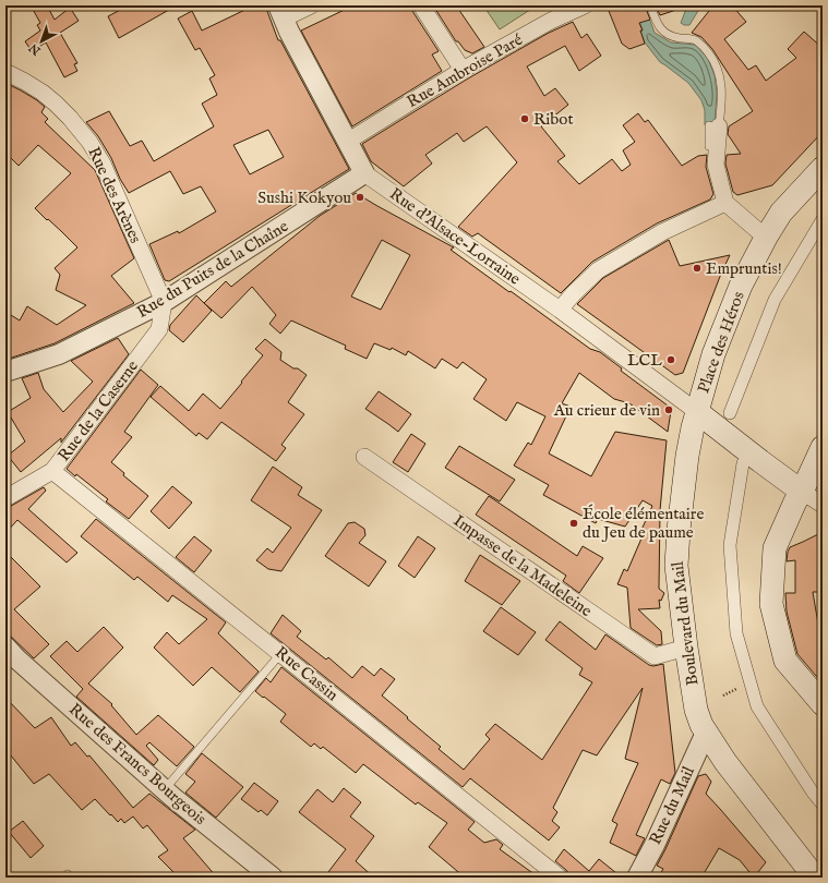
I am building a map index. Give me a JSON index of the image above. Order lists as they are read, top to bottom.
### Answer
{
  "streets": {
    "main road": ["Place des Héros", "Boulevard du Mail"],
    "street": [
      "Rue Ambroise Paré",
      "Rue des Arènes",
      "Rue d'Alsace-Lorraine",
      "Rue du Puits de la Chaîne",
      "Rue de la Caserne",
      "Impasse de la Madeleine",
      "Rue Cassin",
      "Rue des Francs Bourgeois",
      "Rue du Mail"
    ]
  },
  "crossings": [
    ["Rue Ambroise Paré", "Rue d'Alsace-Lorraine"],
    ["Rue des Arènes", "Rue du Puits de la Chaîne"],
    ["Rue des Arènes", "Rue de la Caserne"],
    ["Rue d'Alsace-Lorraine", "Rue du Puits de la Chaîne"],
    ["Rue d'Alsace-Lorraine", "Place des Héros"],
    ["Rue d'Alsace-Lorraine", "Boulevard du Mail"],
    ["Rue du Puits de la Chaîne", "Rue de la Caserne"],
    ["Place des Héros", "Boulevard du Mail"],
    ["Rue de la Caserne", "Rue Cassin"],
    ["Impasse de la Madeleine", "Boulevard du Mail"],
    ["Boulevard du Mail", "Rue du Mail"]
  ],
  "places": [
    "Ribot",
    "Sushi Kokyou",
    "Empruntis!",
    "LCL",
    "Au crieur de vin",
    "École élémentaire du Jeu de paume"
  ],
  "north": "bottom left"
}
